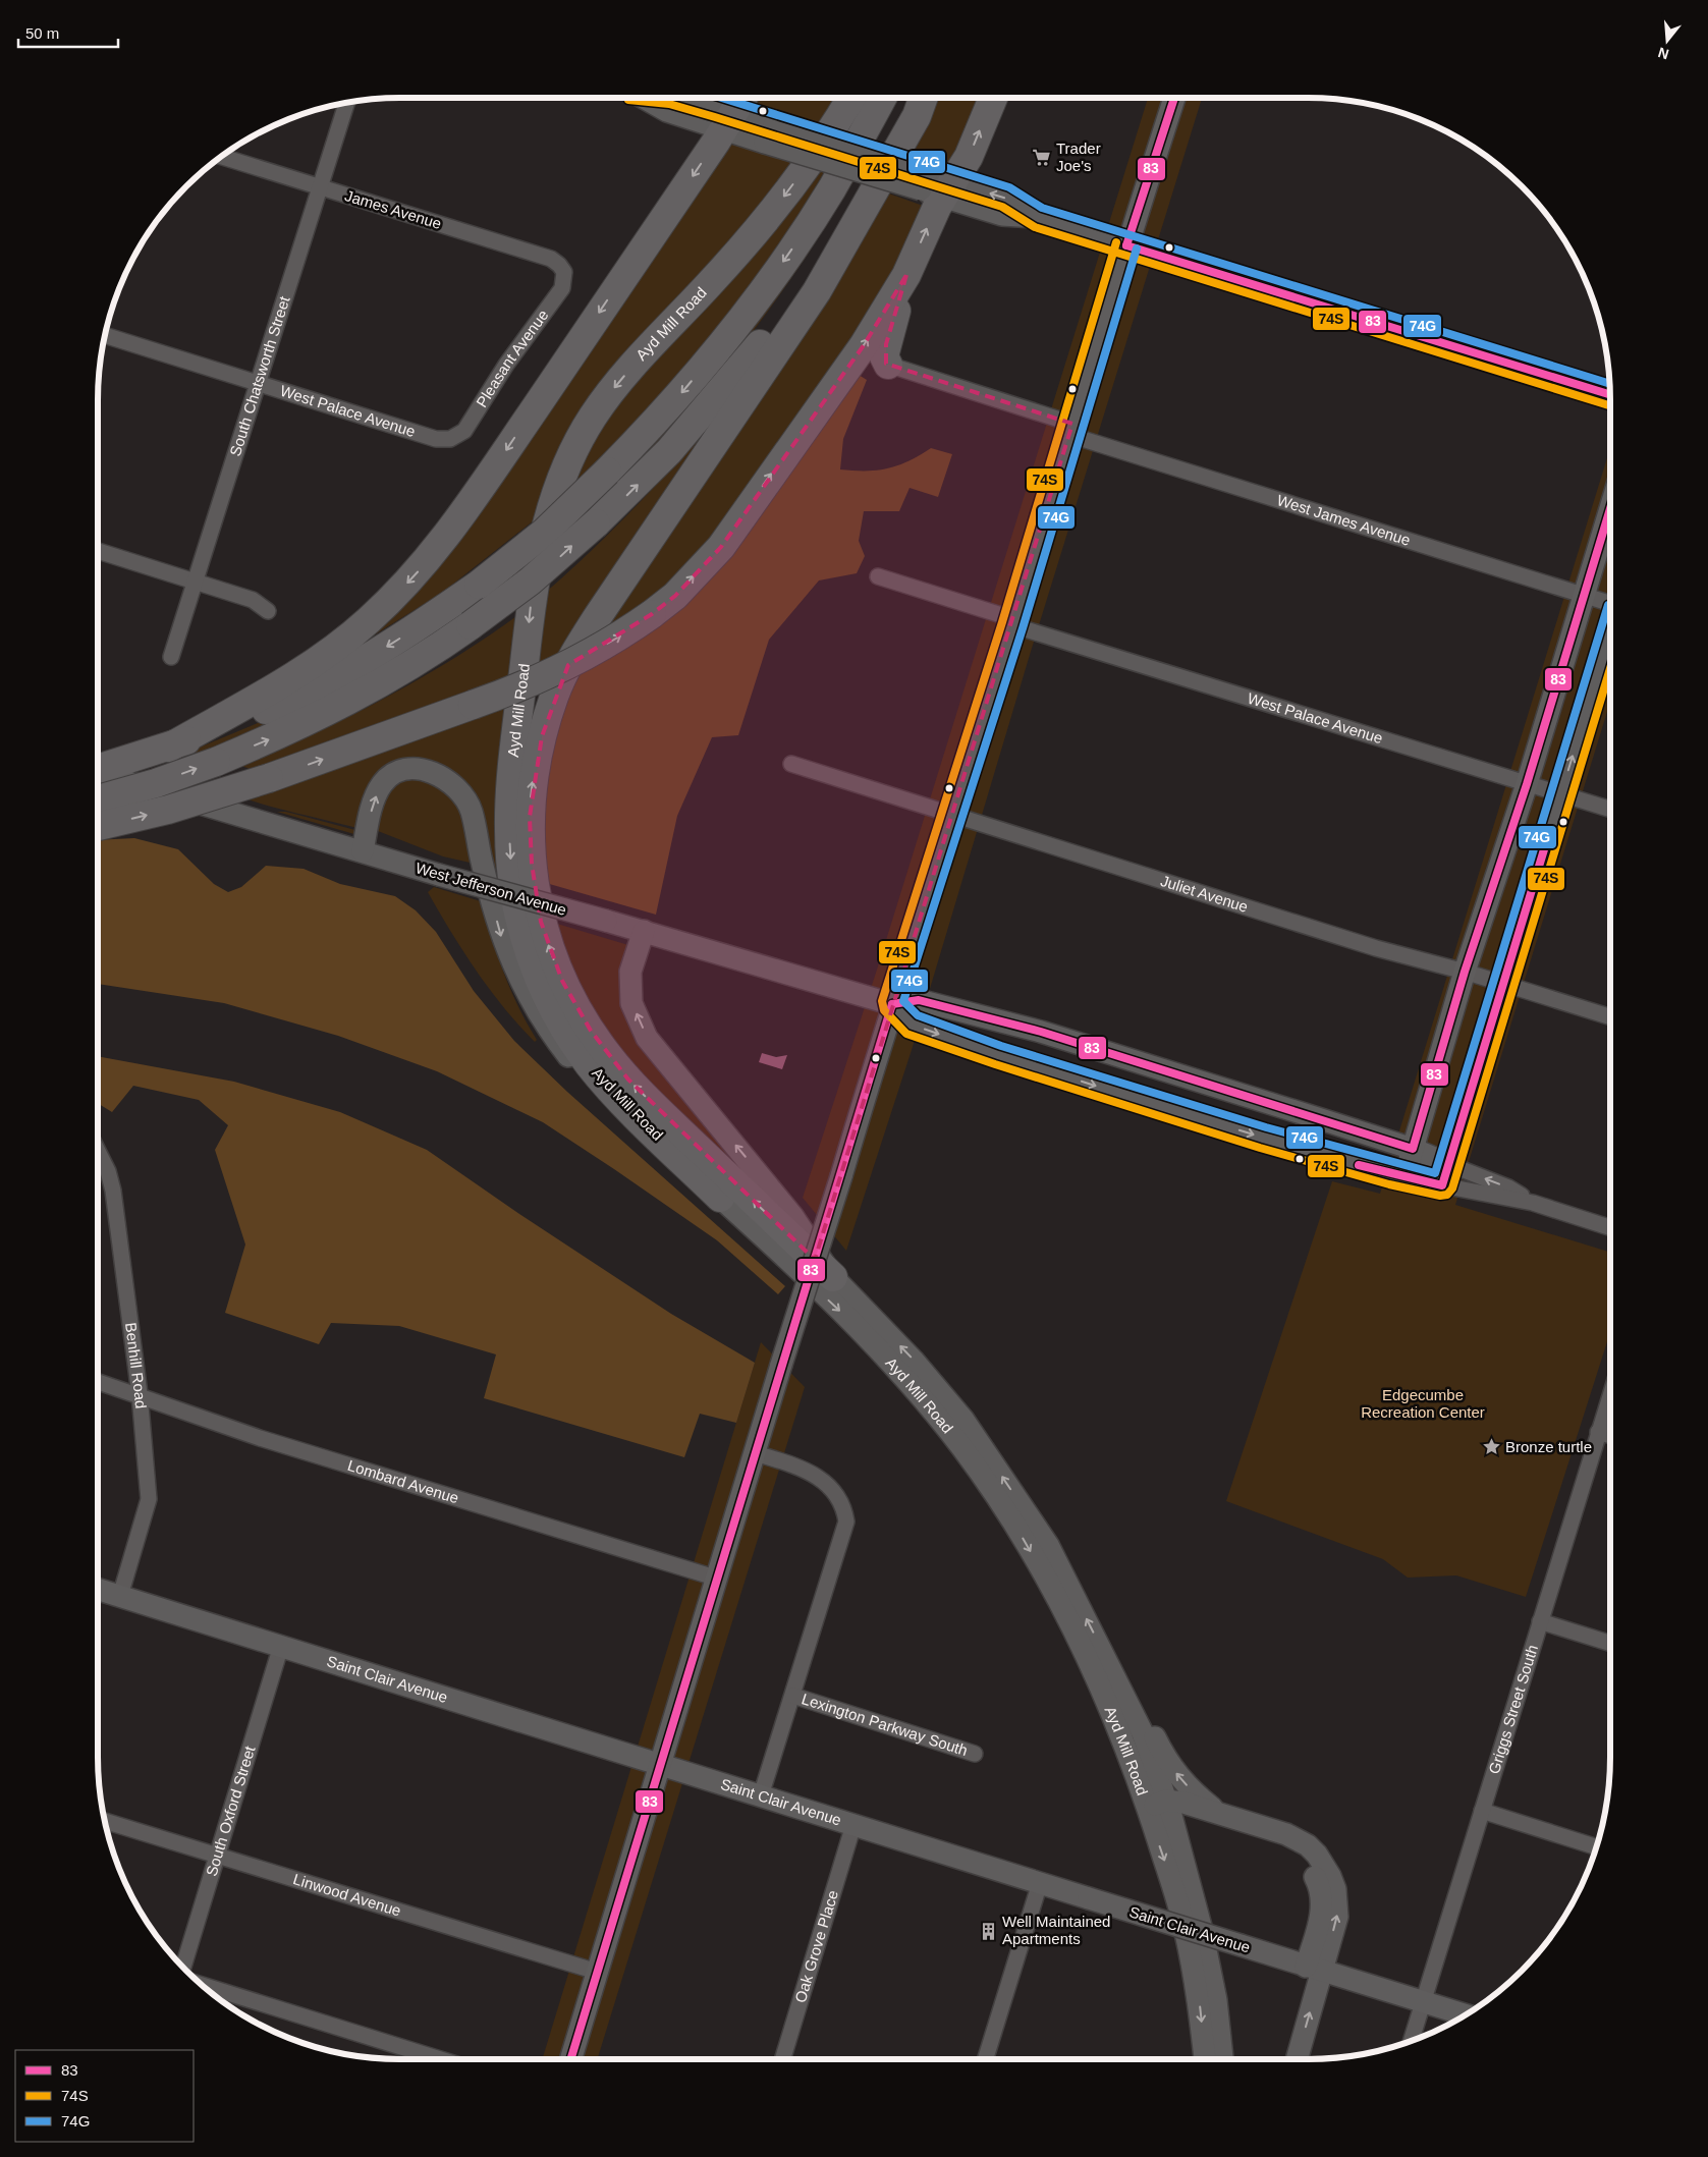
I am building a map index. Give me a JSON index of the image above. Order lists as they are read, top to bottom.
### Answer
{
  "streets": {
    "highway": ["Ayd Mill Road"],
    "main road": ["West Jefferson Avenue", "Saint Clair Avenue"],
    "street": [
      "James Avenue",
      "Pleasant Avenue",
      "South Chatsworth Street",
      "West Palace Avenue",
      "West James Avenue",
      "Juliet Avenue",
      "Benhill Road",
      "Lombard Avenue",
      "Griggs Street South",
      "Lexington Parkway South",
      "South Oxford Street",
      "Linwood Avenue",
      "Oak Grove Place"
    ]
  },
  "crossings": [
    ["James Avenue", "Pleasant Avenue"],
    ["James Avenue", "South Chatsworth Street"],
    ["Ayd Mill Road", "West Jefferson Avenue"],
    ["Pleasant Avenue", "West Palace Avenue"],
    ["South Chatsworth Street", "West Palace Avenue"],
    ["Benhill Road", "Lombard Avenue"],
    ["Benhill Road", "Saint Clair Avenue"],
    ["Saint Clair Avenue", "Griggs Street South"],
    ["Saint Clair Avenue", "Lexington Parkway South"],
    ["Saint Clair Avenue", "South Oxford Street"],
    ["Saint Clair Avenue", "Oak Grove Place"],
    ["South Oxford Street", "Linwood Avenue"]
  ],
  "parks": ["Edgecumbe Recreation Center"],
  "places": {
    "supermarket": ["Trader Joe's"],
    "place": ["Bronze turtle"],
    "building": ["Well Maintained Apartments"]
  },
  "lines": ["transit line 83", "transit line 74G", "transit line 74S"],
  "legend": ["83", "74S", "74G"],
  "scale_bar": "50 m",
  "north": "bottom"
}
